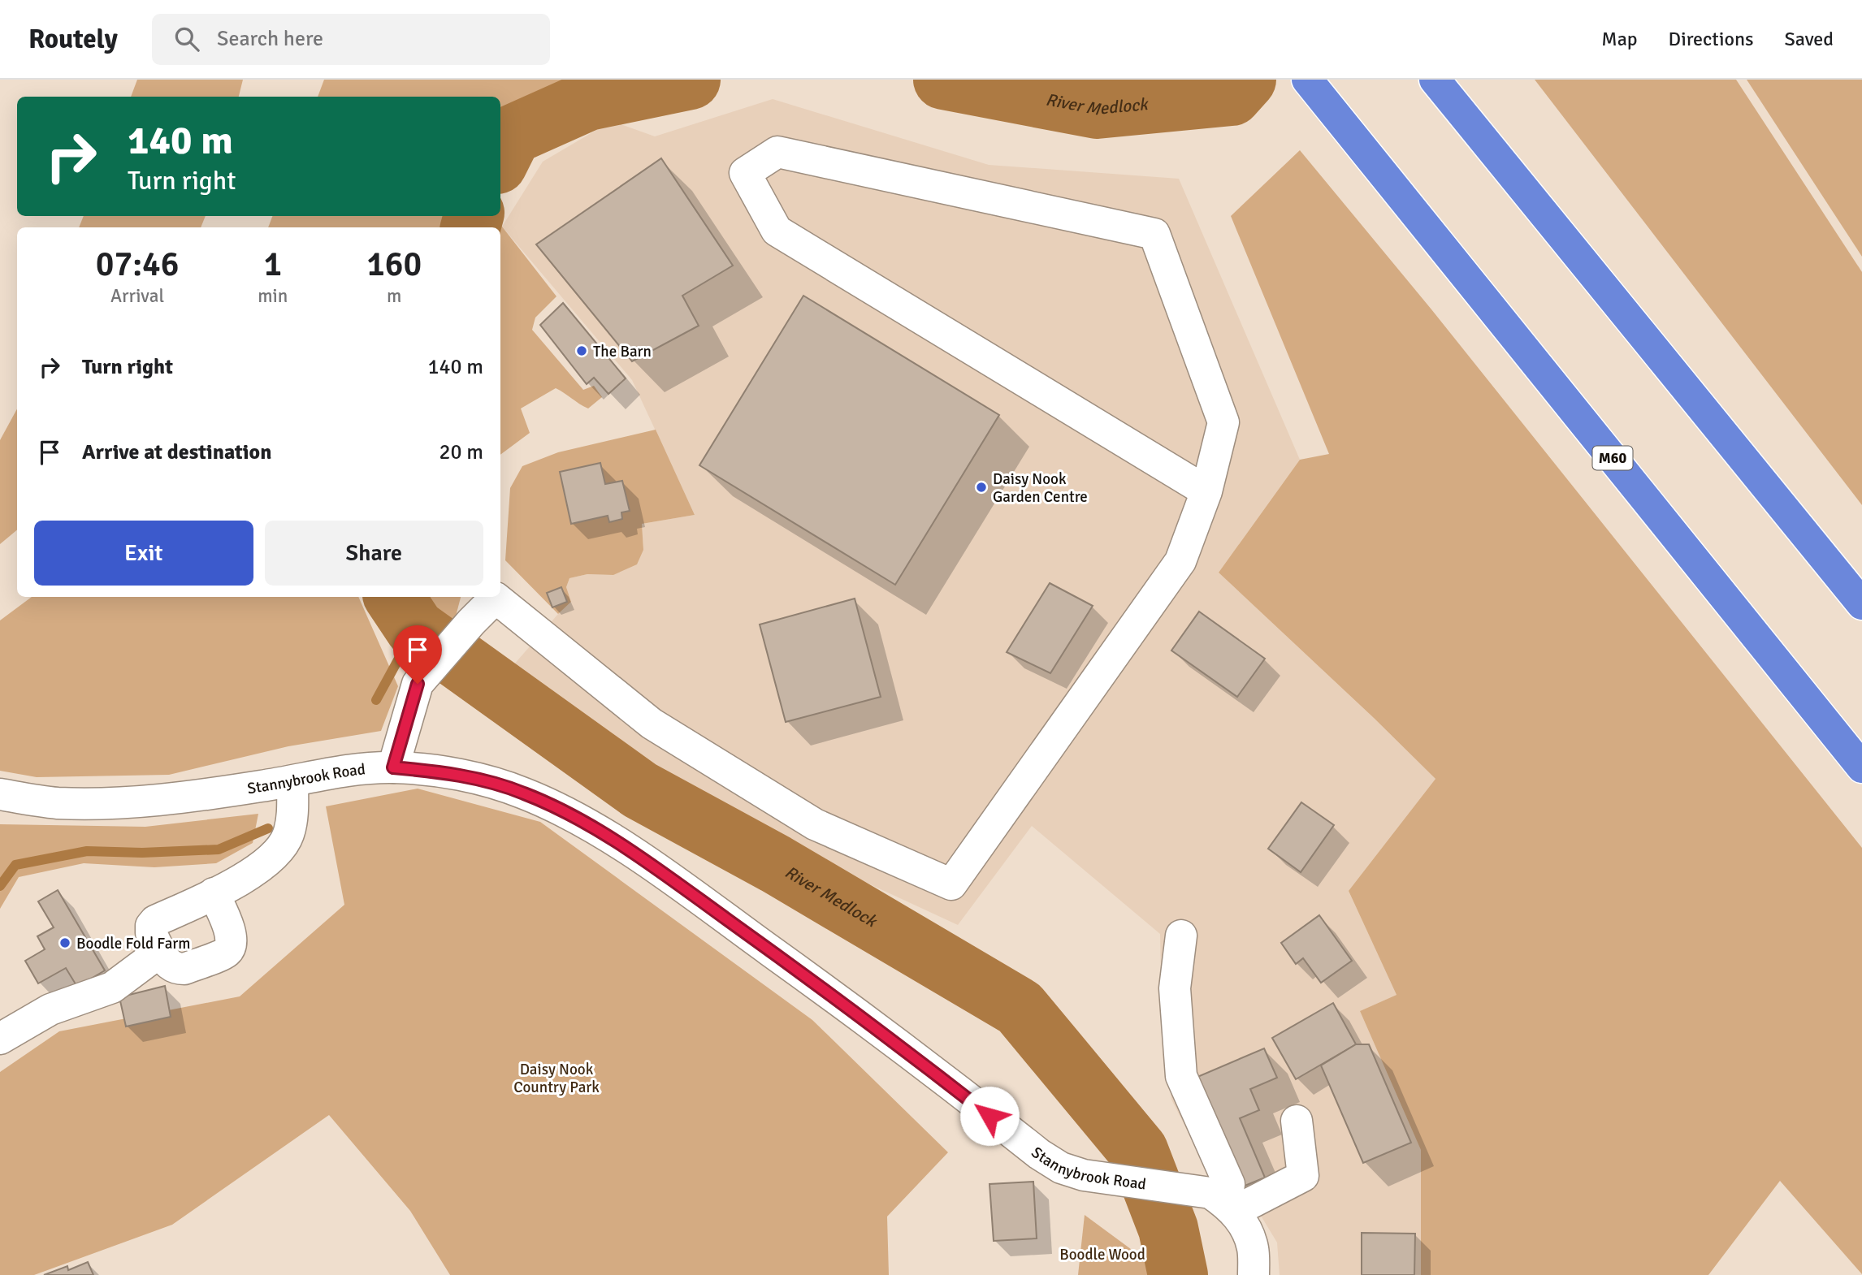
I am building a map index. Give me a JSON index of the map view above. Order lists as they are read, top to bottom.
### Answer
{
  "streets": {
    "highway": ["M60"],
    "street": ["Stannybrook Road"]
  },
  "water": ["River Medlock"],
  "parks": ["Daisy Nook Country Park", "Boodle Wood"],
  "places": ["The Barn", "Daisy Nook Garden Centre", "Boodle Fold Farm"],
  "page": {
    "header": "Routely",
    "search": "Search here",
    "nav": ["Map", "Directions", "Saved"],
    "turn": ["140 m", "Turn right"],
    "eta": [
      "07:46",
      "Arrival",
      "1",
      "min",
      "160",
      "m"
    ],
    "list": [
      {
        "name": "Turn right",
        "value": "140 m"
      },
      {
        "name": "Arrive at destination",
        "value": "20 m"
      }
    ],
    "buttons": ["Exit", "Share"]
  }
}
